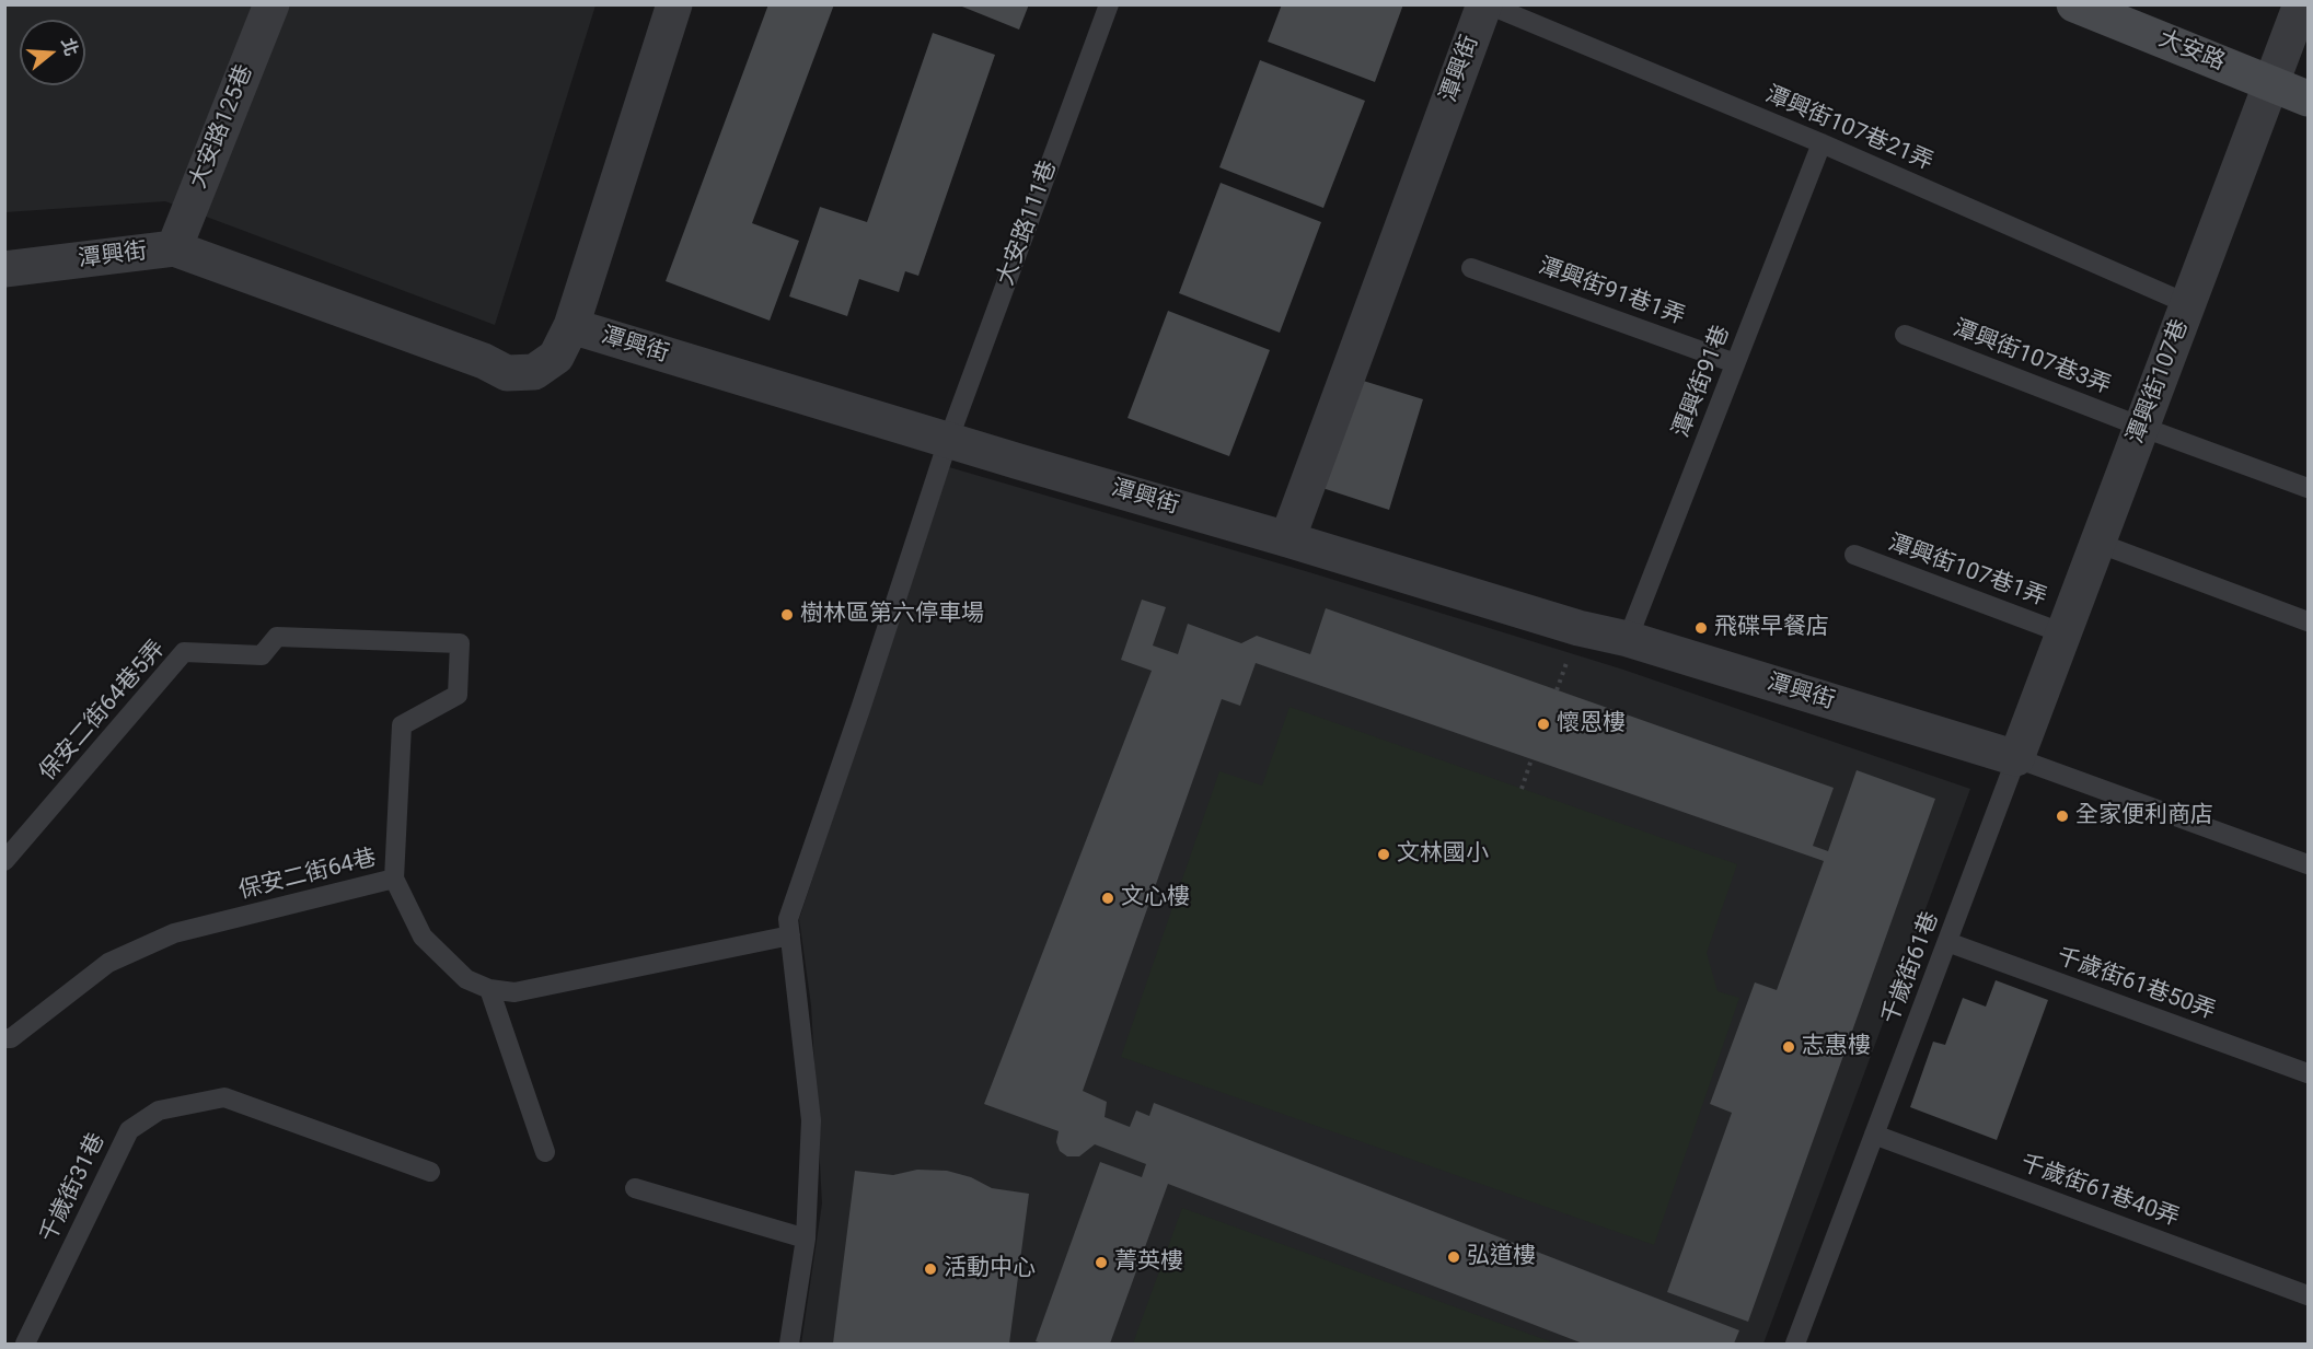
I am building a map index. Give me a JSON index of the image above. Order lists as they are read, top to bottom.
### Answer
{
  "streets": {
    "street": [
      "大安路",
      "潭興街",
      "大安路125巷",
      "潭興街107巷"
    ],
    "lane": [
      "潭興街107巷21弄",
      "大安路111巷",
      "潭興街91巷1弄",
      "潭興街107巷3弄",
      "潭興街91巷",
      "潭興街107巷1弄",
      "保安二街64巷5弄",
      "保安二街64巷",
      "千歲街61巷",
      "千歲街61巷50弄",
      "千歲街31巷",
      "千歲街61巷40弄"
    ]
  },
  "crossings": [
    ["大安路", "潭興街107巷"],
    ["潭興街", "大安路125巷"],
    ["潭興街", "潭興街107巷21弄"],
    ["潭興街", "大安路111巷"],
    ["潭興街", "潭興街91巷"],
    ["潭興街", "潭興街107巷"],
    ["潭興街", "千歲街61巷"],
    ["潭興街107巷21弄", "潭興街91巷"],
    ["潭興街107巷21弄", "潭興街107巷"],
    ["大安路111巷", "保安二街64巷"],
    ["潭興街91巷1弄", "潭興街91巷"],
    ["潭興街107巷3弄", "潭興街107巷"],
    ["潭興街107巷", "潭興街107巷1弄"],
    ["潭興街107巷", "千歲街61巷"],
    ["保安二街64巷5弄", "保安二街64巷"],
    ["千歲街61巷", "千歲街61巷50弄"],
    ["千歲街61巷", "千歲街61巷40弄"]
  ],
  "places": [
    "樹林區第六停車場",
    "飛碟早餐店",
    "懷恩樓",
    "全家便利商店",
    "文林國小",
    "文心樓",
    "志惠樓",
    "弘道樓",
    "菁英樓",
    "活動中心"
  ],
  "north": "right"
}
